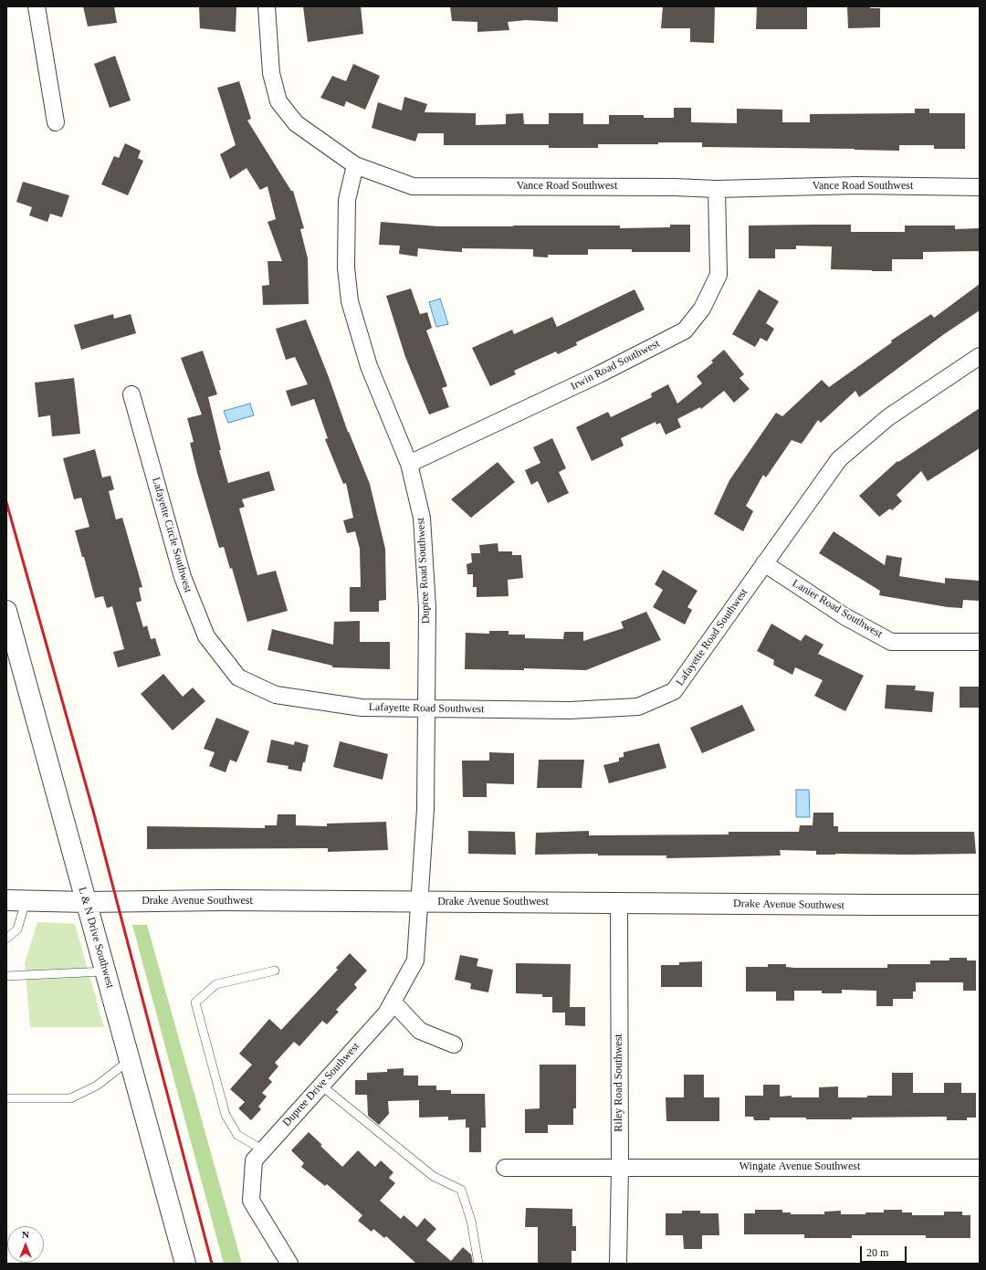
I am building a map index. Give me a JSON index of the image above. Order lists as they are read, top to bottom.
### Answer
{
  "streets": {
    "street": [
      "Vance Road Southwest",
      "Irwin Road Southwest",
      "Lafayette Circle Southwest",
      "Dupree Road Southwest",
      "Lanier Road Southwest",
      "Lafayette Road Southwest",
      "Drake Avenue Southwest",
      "L & N Drive Southwest",
      "Riley Road Southwest",
      "Dupree Drive Southwest",
      "Wingate Avenue Southwest"
    ]
  },
  "crossings": [
    ["Vance Road Southwest", "Irwin Road Southwest"],
    ["Vance Road Southwest", "Dupree Road Southwest"],
    ["Irwin Road Southwest", "Dupree Road Southwest"],
    ["Lafayette Circle Southwest", "Lafayette Road Southwest"],
    ["Dupree Road Southwest", "Lafayette Road Southwest"],
    ["Dupree Road Southwest", "Drake Avenue Southwest"],
    ["Dupree Road Southwest", "Dupree Drive Southwest"],
    ["Lanier Road Southwest", "Lafayette Road Southwest"],
    ["Drake Avenue Southwest", "L & N Drive Southwest"],
    ["Drake Avenue Southwest", "Riley Road Southwest"],
    ["Drake Avenue Southwest", "Dupree Drive Southwest"],
    ["Riley Road Southwest", "Wingate Avenue Southwest"]
  ],
  "scale_bar": "20 m",
  "north": "top"
}
